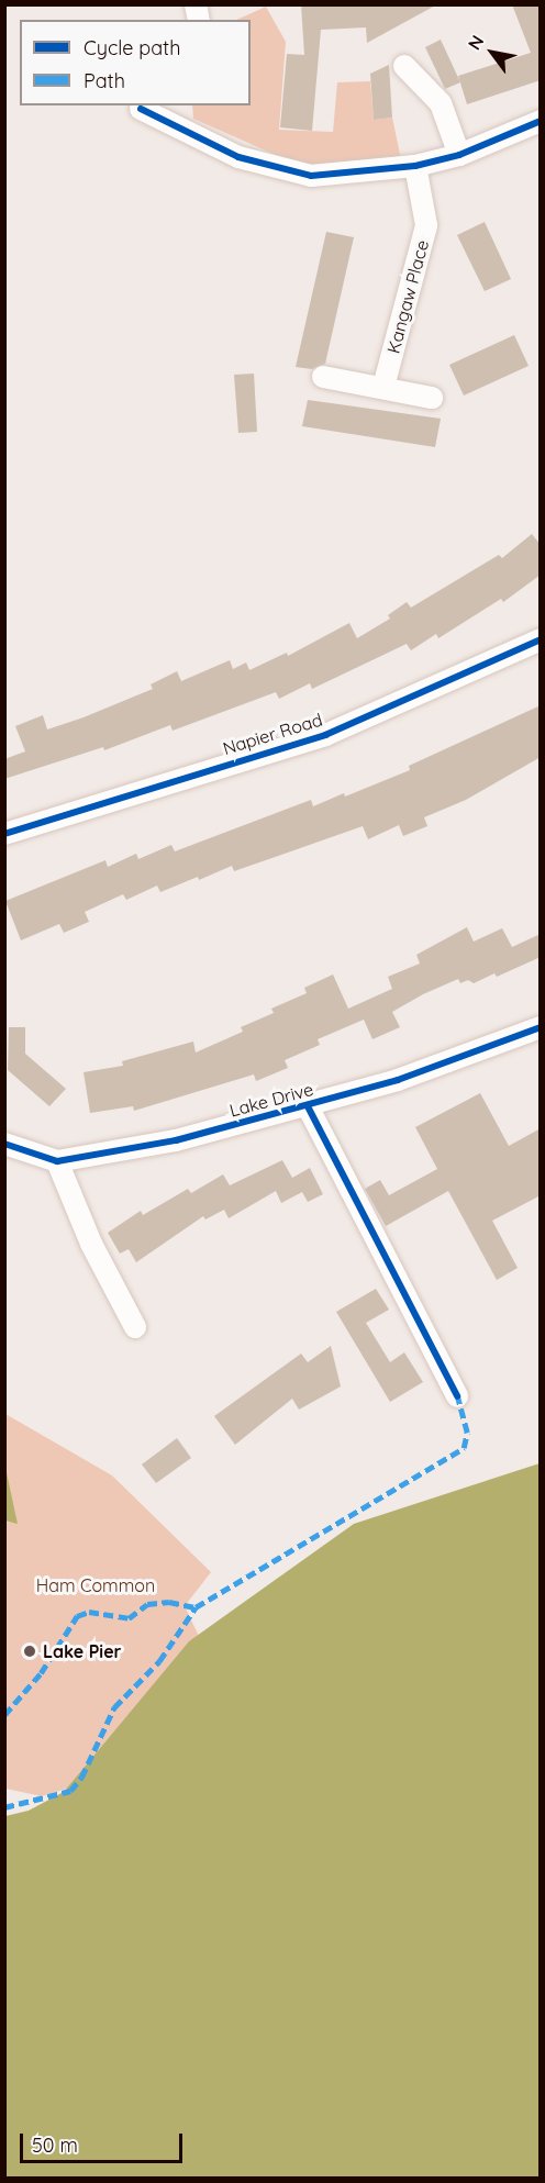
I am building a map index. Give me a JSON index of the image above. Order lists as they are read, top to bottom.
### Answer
{
  "streets": {
    "street": ["Kangaw Place", "Napier Road", "Lake Drive"]
  },
  "parks": ["Ham Common"],
  "places": ["Lake Pier"],
  "legend": ["Cycle path", "Path"],
  "scale_bar": "50 m",
  "north": "top left"
}
